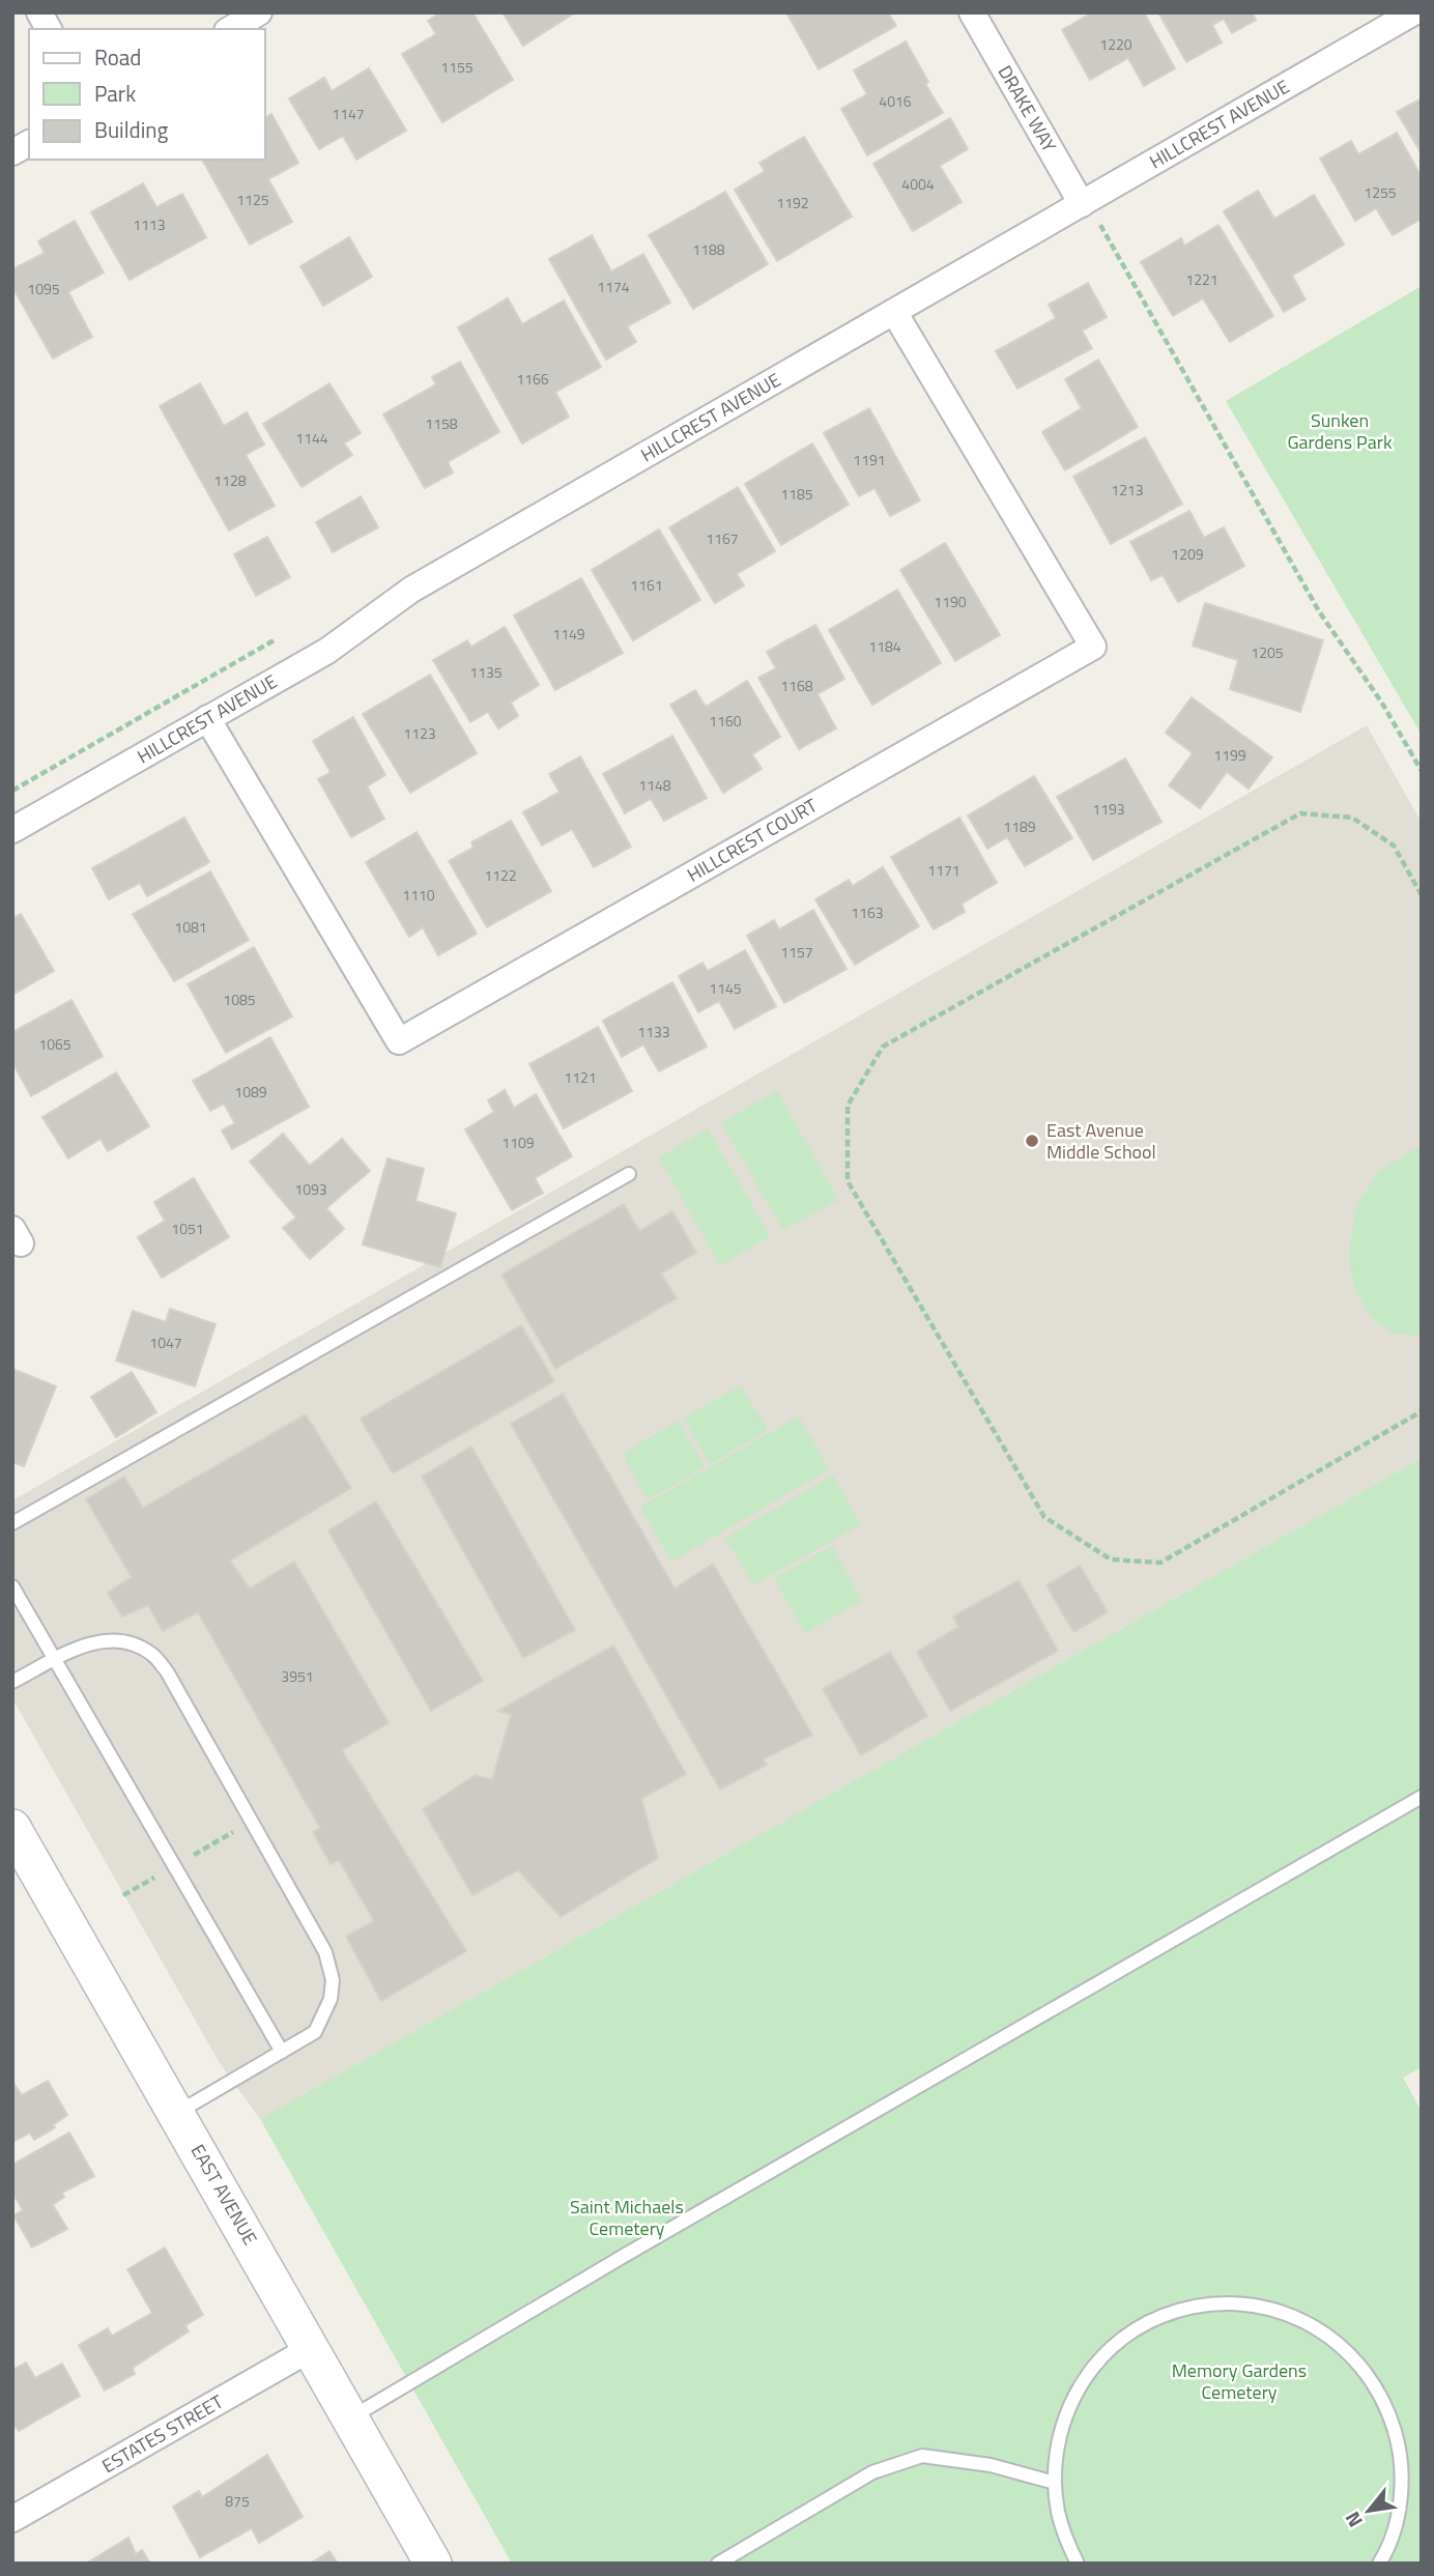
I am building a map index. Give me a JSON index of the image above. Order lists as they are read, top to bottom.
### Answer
{
  "streets": {
    "main road": ["EAST AVENUE"],
    "street": [
      "DRAKE WAY",
      "HILLCREST AVENUE",
      "HILLCREST COURT",
      "ESTATES STREET"
    ]
  },
  "crossings": [
    ["DRAKE WAY", "HILLCREST AVENUE"],
    ["HILLCREST AVENUE", "HILLCREST COURT"],
    ["EAST AVENUE", "ESTATES STREET"]
  ],
  "parks": ["Sunken Gardens Park", "Saint Michaels Cemetery", "Memory Gardens Cemetery"],
  "places": ["East Avenue Middle School"],
  "house_numbers": [
    "1220",
    "1155",
    "4016",
    "1147",
    "4004",
    "1255",
    "1125",
    "1192",
    "1113",
    "1188",
    "1221",
    "1174",
    "1095",
    "1166",
    "1158",
    "1144",
    "1191",
    "1128",
    "1213",
    "1185",
    "1167",
    "1209",
    "1161",
    "1190",
    "1149",
    "1184",
    "1205",
    "1135",
    "1168",
    "1160",
    "1123",
    "1199",
    "1148",
    "1193",
    "1189",
    "1171",
    "1122",
    "1110",
    "1163",
    "1081",
    "1157",
    "1145",
    "1085",
    "1133",
    "1065",
    "1121",
    "1089",
    "1109",
    "1093",
    "1051",
    "1047",
    "3951",
    "875"
  ],
  "legend": ["Road", "Park", "Building"],
  "north": "bottom left"
}
